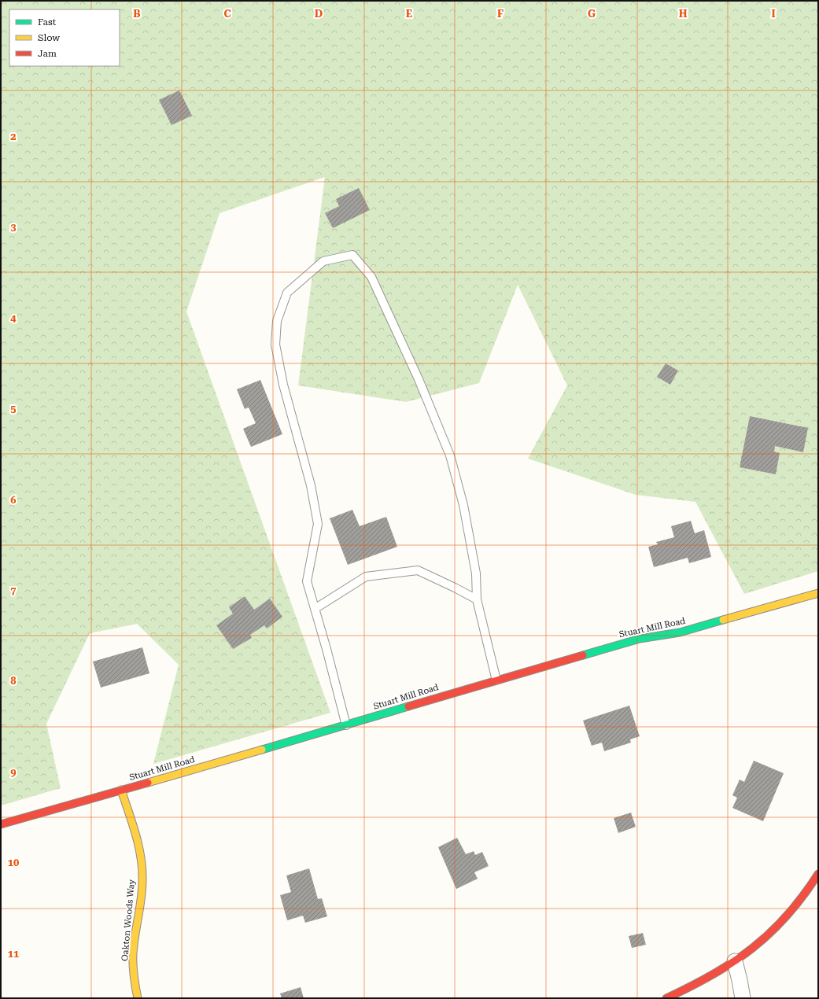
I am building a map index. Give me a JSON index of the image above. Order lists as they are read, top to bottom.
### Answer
{
  "streets": {
    "main road": ["Stuart Mill Road", "Oakton Woods Way"]
  },
  "crossings": [
    ["Stuart Mill Road", "Oakton Woods Way"]
  ],
  "legend": ["Fast", "Slow", "Jam"],
  "grid": {
    "columns": [
      "B",
      "C",
      "D",
      "E",
      "F",
      "G",
      "H",
      "I"
    ],
    "rows": [
      "2",
      "3",
      "4",
      "5",
      "6",
      "7",
      "8",
      "9",
      "10",
      "11"
    ]
  }
}
